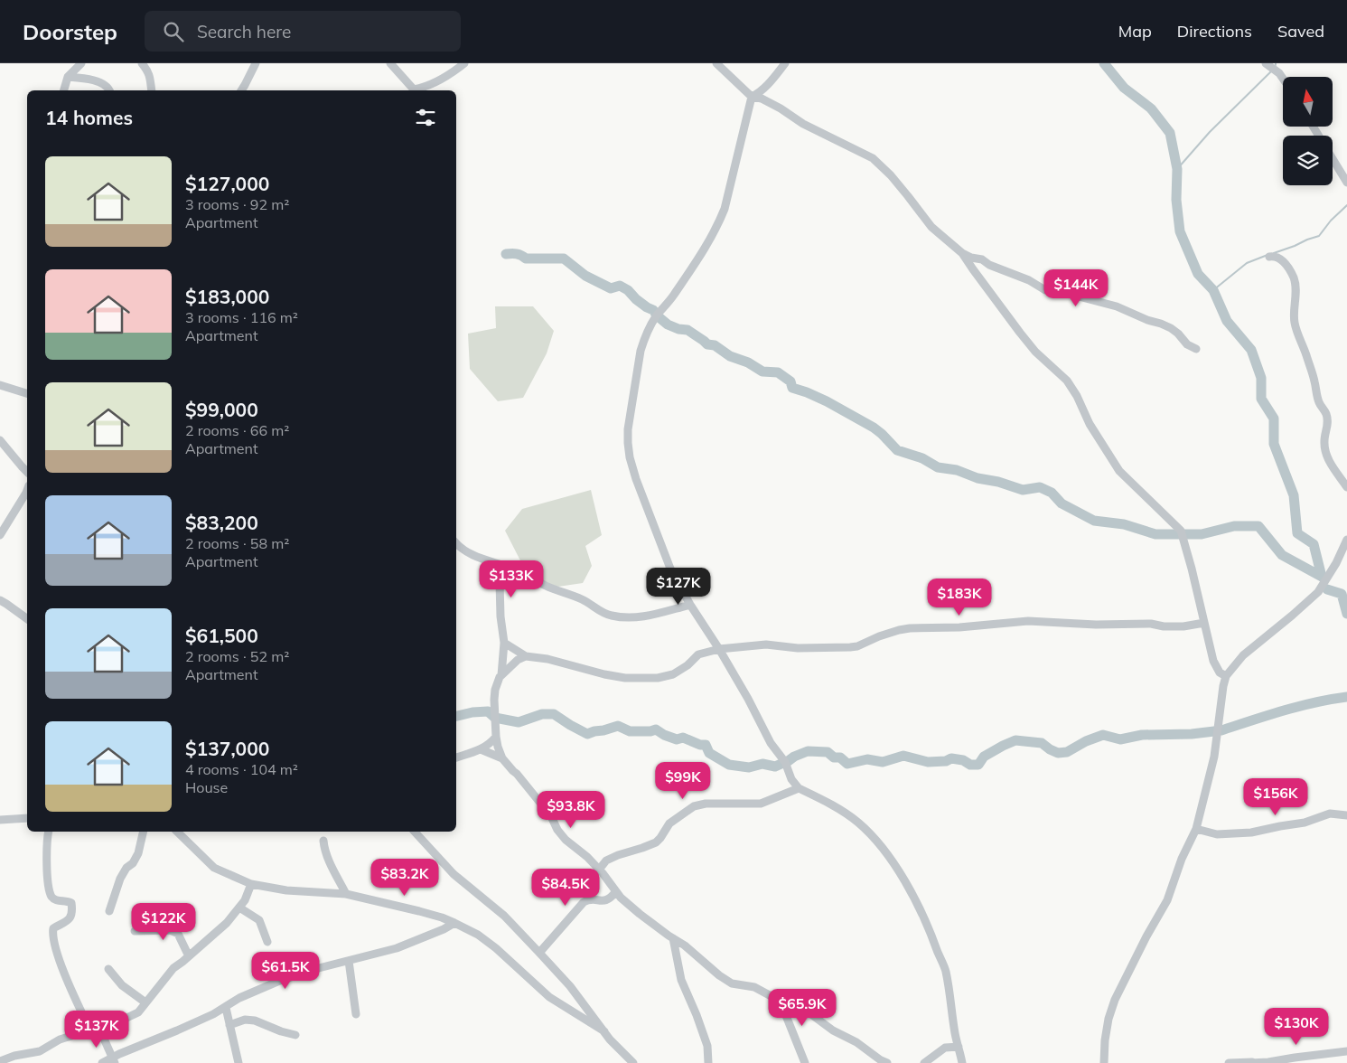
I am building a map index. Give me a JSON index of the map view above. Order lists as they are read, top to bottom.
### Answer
{
  "north": "top",
  "page": {
    "header": "Doorstep",
    "search": "Search here",
    "nav": ["Map", "Directions", "Saved"],
    "heading": "14 homes",
    "list": [
      {
        "name": "$127,000",
        "note": "3 rooms · 92 m² · Apartment"
      },
      {
        "name": "$183,000",
        "note": "3 rooms · 116 m² · Apartment"
      },
      {
        "name": "$99,000",
        "note": "2 rooms · 66 m² · Apartment"
      },
      {
        "name": "$83,200",
        "note": "2 rooms · 58 m² · Apartment"
      },
      {
        "name": "$61,500",
        "note": "2 rooms · 52 m² · Apartment"
      },
      {
        "name": "$137,000",
        "note": "4 rooms · 104 m² · House"
      }
    ],
    "price": [
      "$144K",
      "$133K",
      "$127K",
      "$183K",
      "$99K",
      "$156K",
      "$93.8K",
      "$83.2K",
      "$84.5K",
      "$122K",
      "$61.5K",
      "$65.9K",
      "$130K",
      "$137K"
    ]
  }
}
